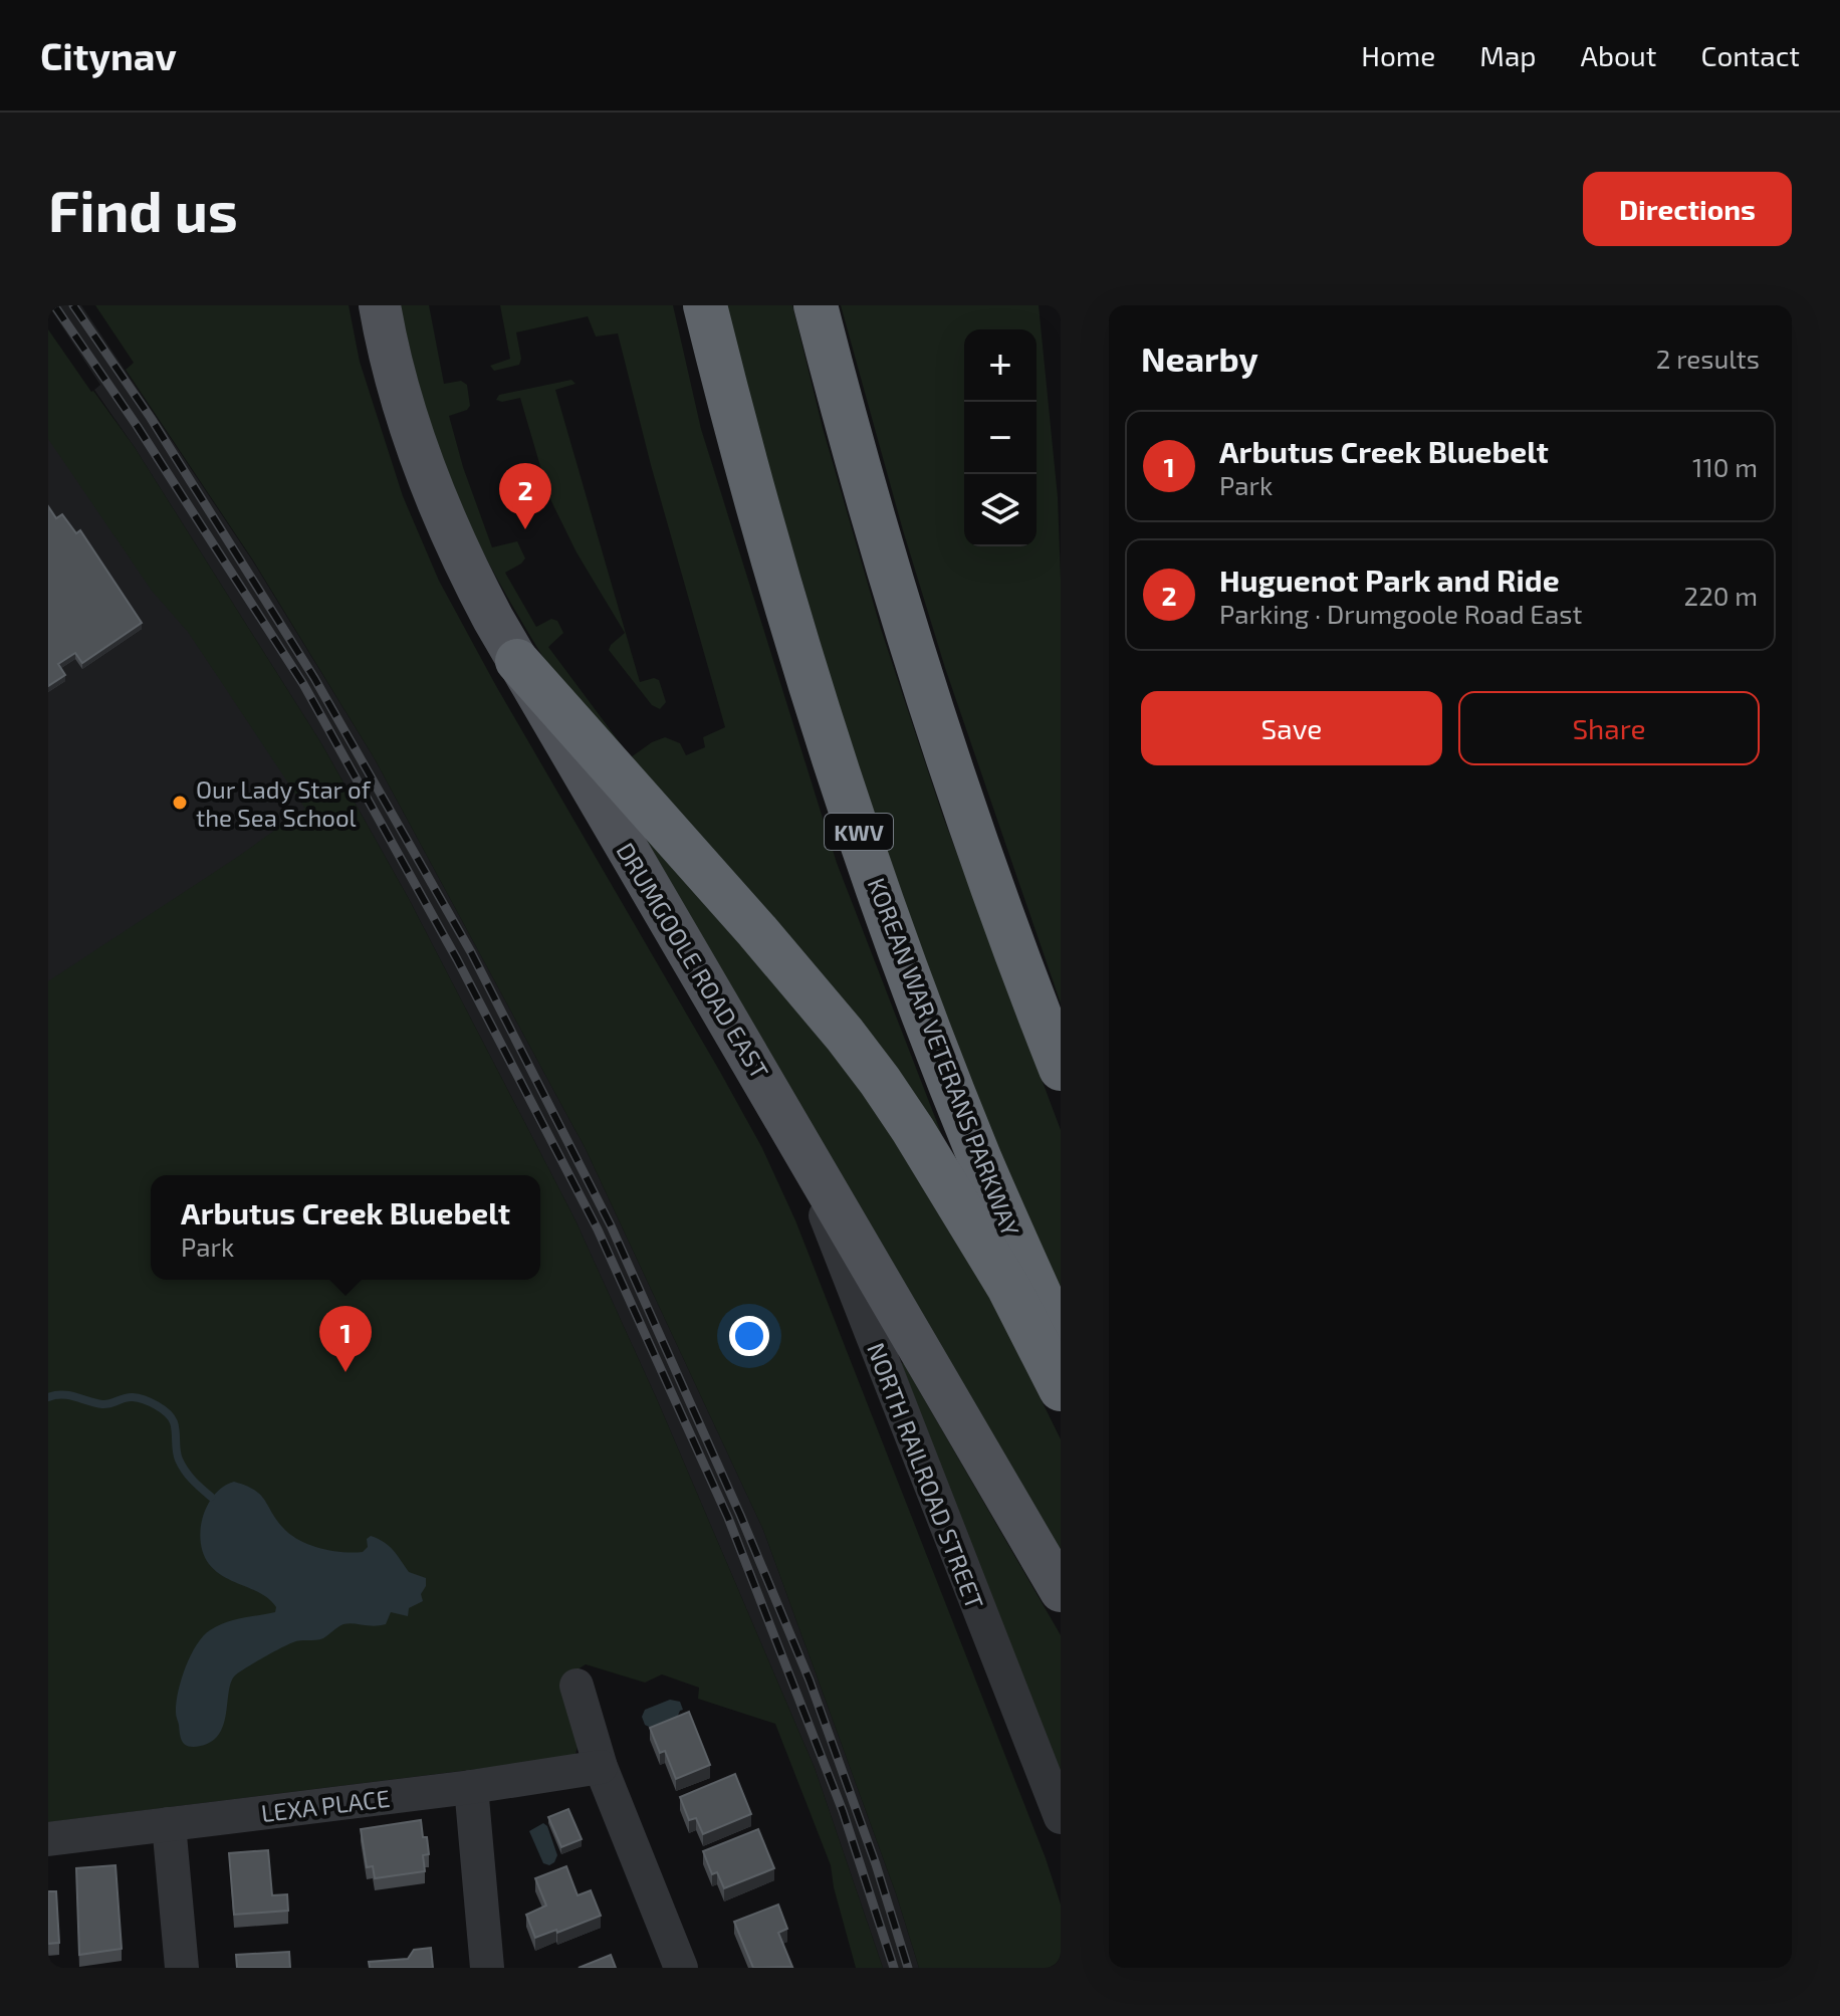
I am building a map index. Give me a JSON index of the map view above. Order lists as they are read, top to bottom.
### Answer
{
  "streets": {
    "highway": ["KWV", "KOREAN WAR VETERANS PARKWAY"],
    "main road": ["DRUMGOOLE ROAD EAST"],
    "street": ["NORTH RAILROAD STREET", "LEXA PLACE"]
  },
  "crossings": [
    ["DRUMGOOLE ROAD EAST", "NORTH RAILROAD STREET"]
  ],
  "places": ["Our Lady Star of the Sea School"],
  "page": {
    "header": "Citynav",
    "nav": [
      "Home",
      "Map",
      "About",
      "Contact"
    ],
    "buttons": [
      "Directions",
      ["Save", "Share"]
    ],
    "title": "Find us",
    "heading": ["Nearby", "2 results"],
    "map_buttons": ["+", "−"],
    "list": [
      {
        "mark": "1",
        "name": "Arbutus Creek Bluebelt",
        "note": "Park",
        "value": "110 m"
      },
      {
        "mark": "2",
        "name": "Huguenot Park and Ride",
        "note": "Parking · Drumgoole Road East",
        "value": "220 m"
      }
    ],
    "pins": ["2", "1"],
    "popup": ["Arbutus Creek Bluebelt", "Park"]
  }
}
